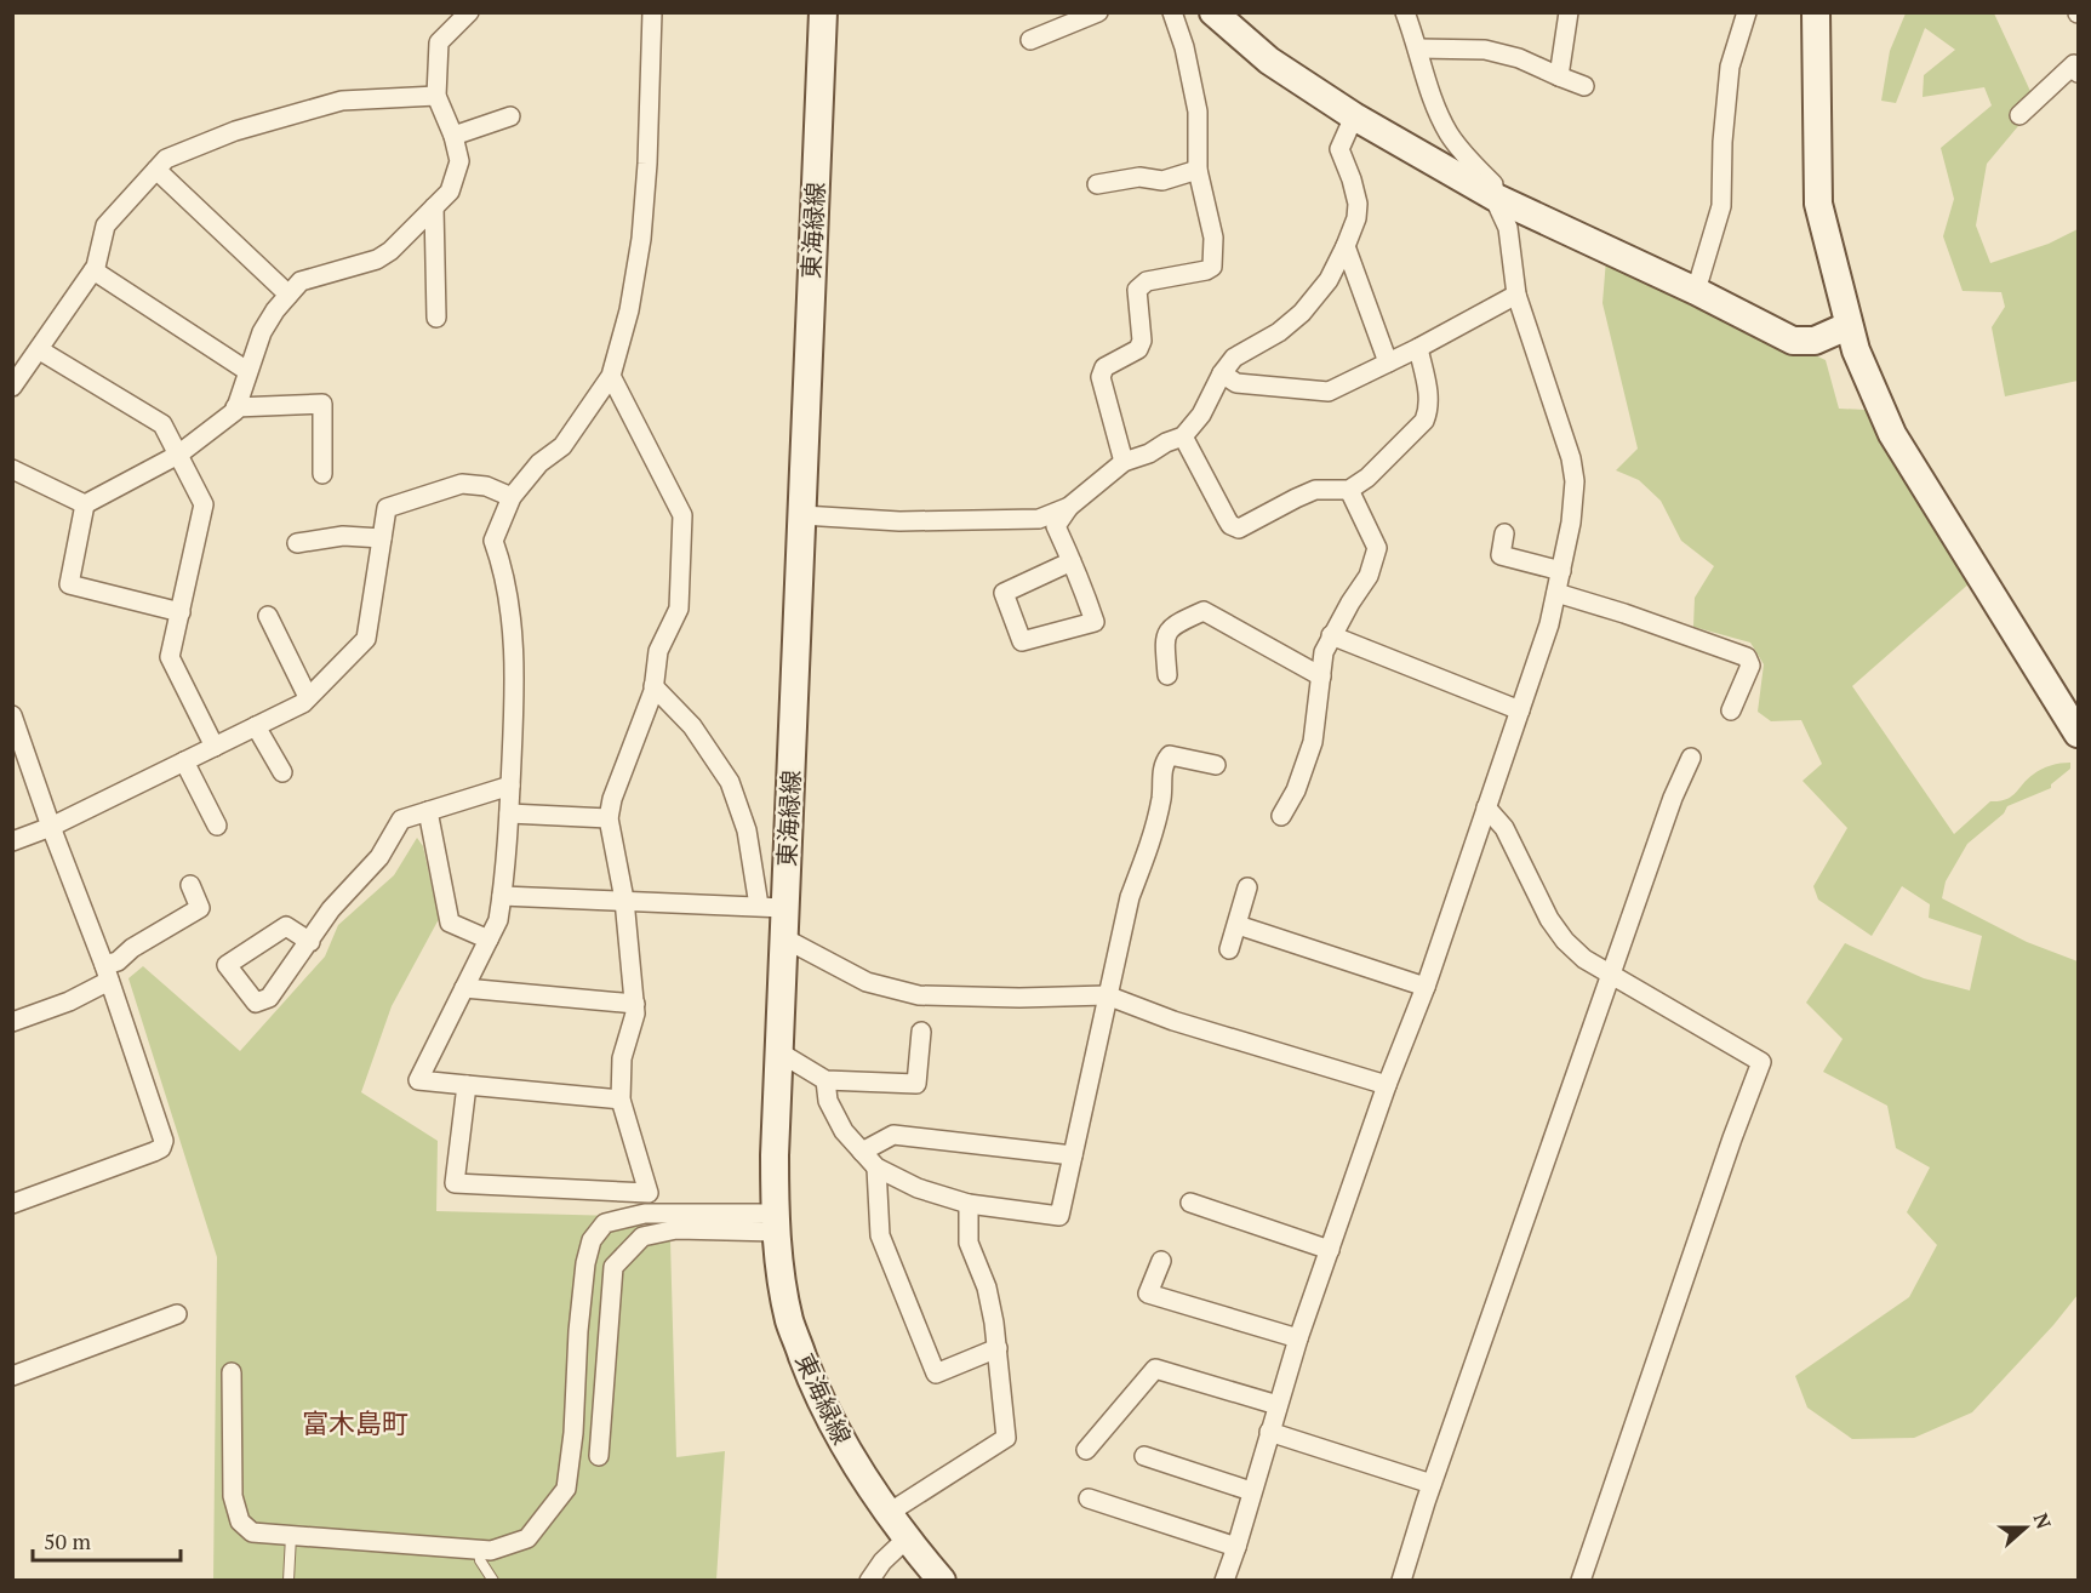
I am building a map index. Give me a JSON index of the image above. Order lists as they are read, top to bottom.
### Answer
{
  "streets": {
    "main road": ["東海緑線"]
  },
  "districts": ["富木島町"],
  "scale_bar": "50 m",
  "north": "right"
}
